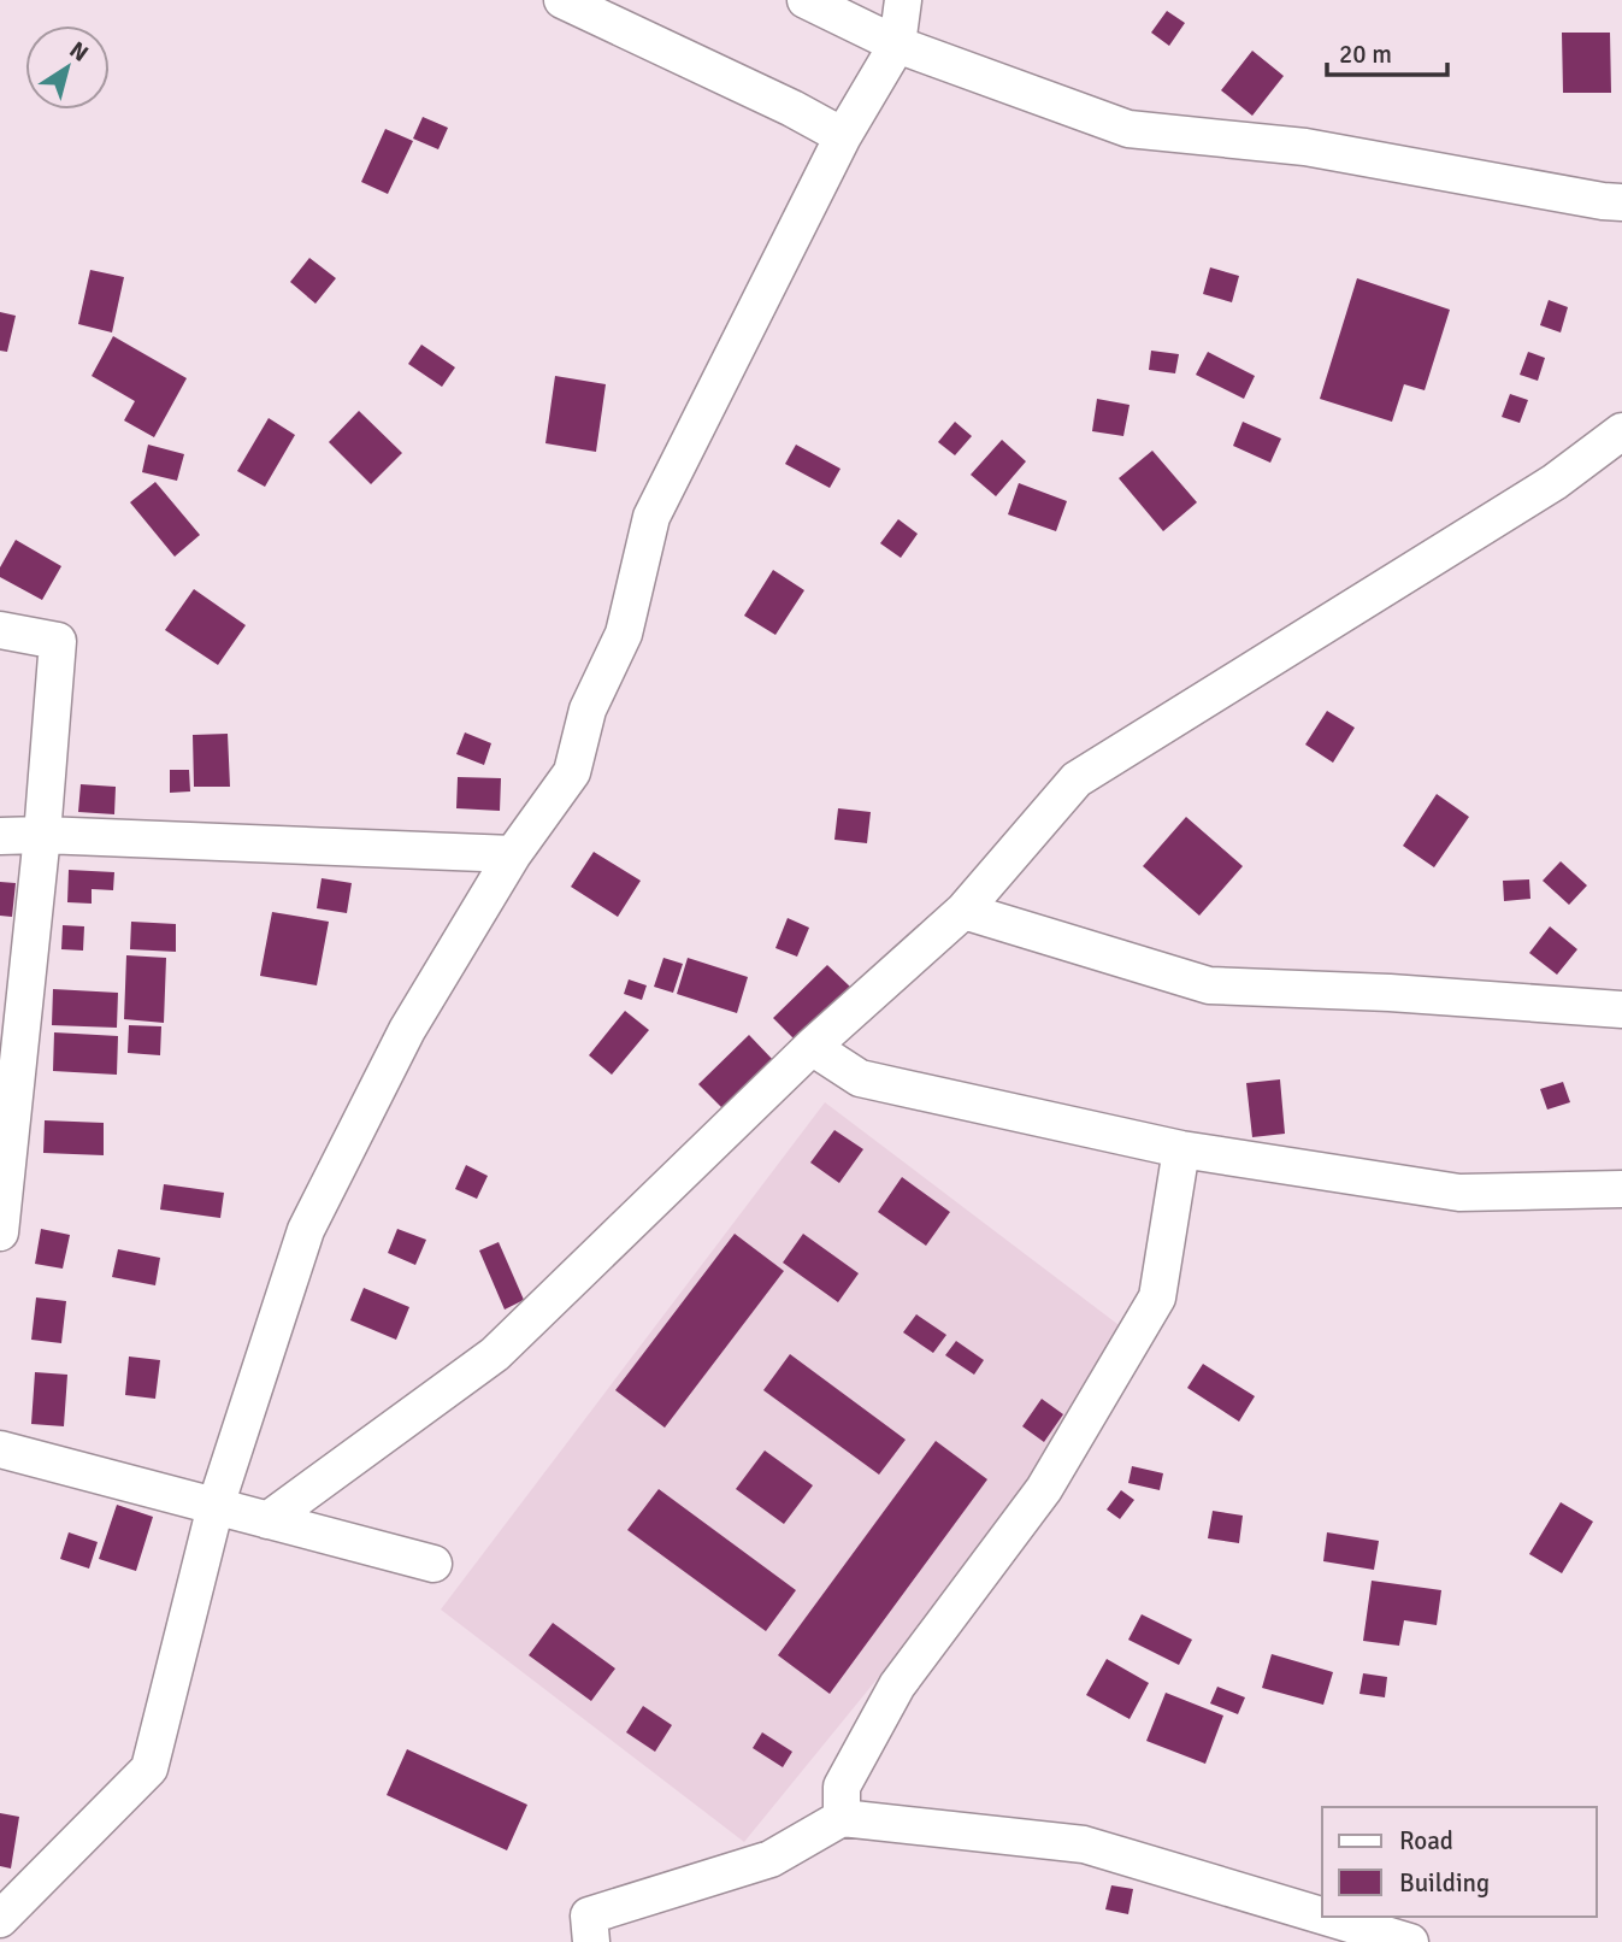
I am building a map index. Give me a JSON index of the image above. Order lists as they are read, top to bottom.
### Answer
{
  "legend": ["Road", "Building"],
  "scale_bar": "20 m",
  "north": "top right"
}
